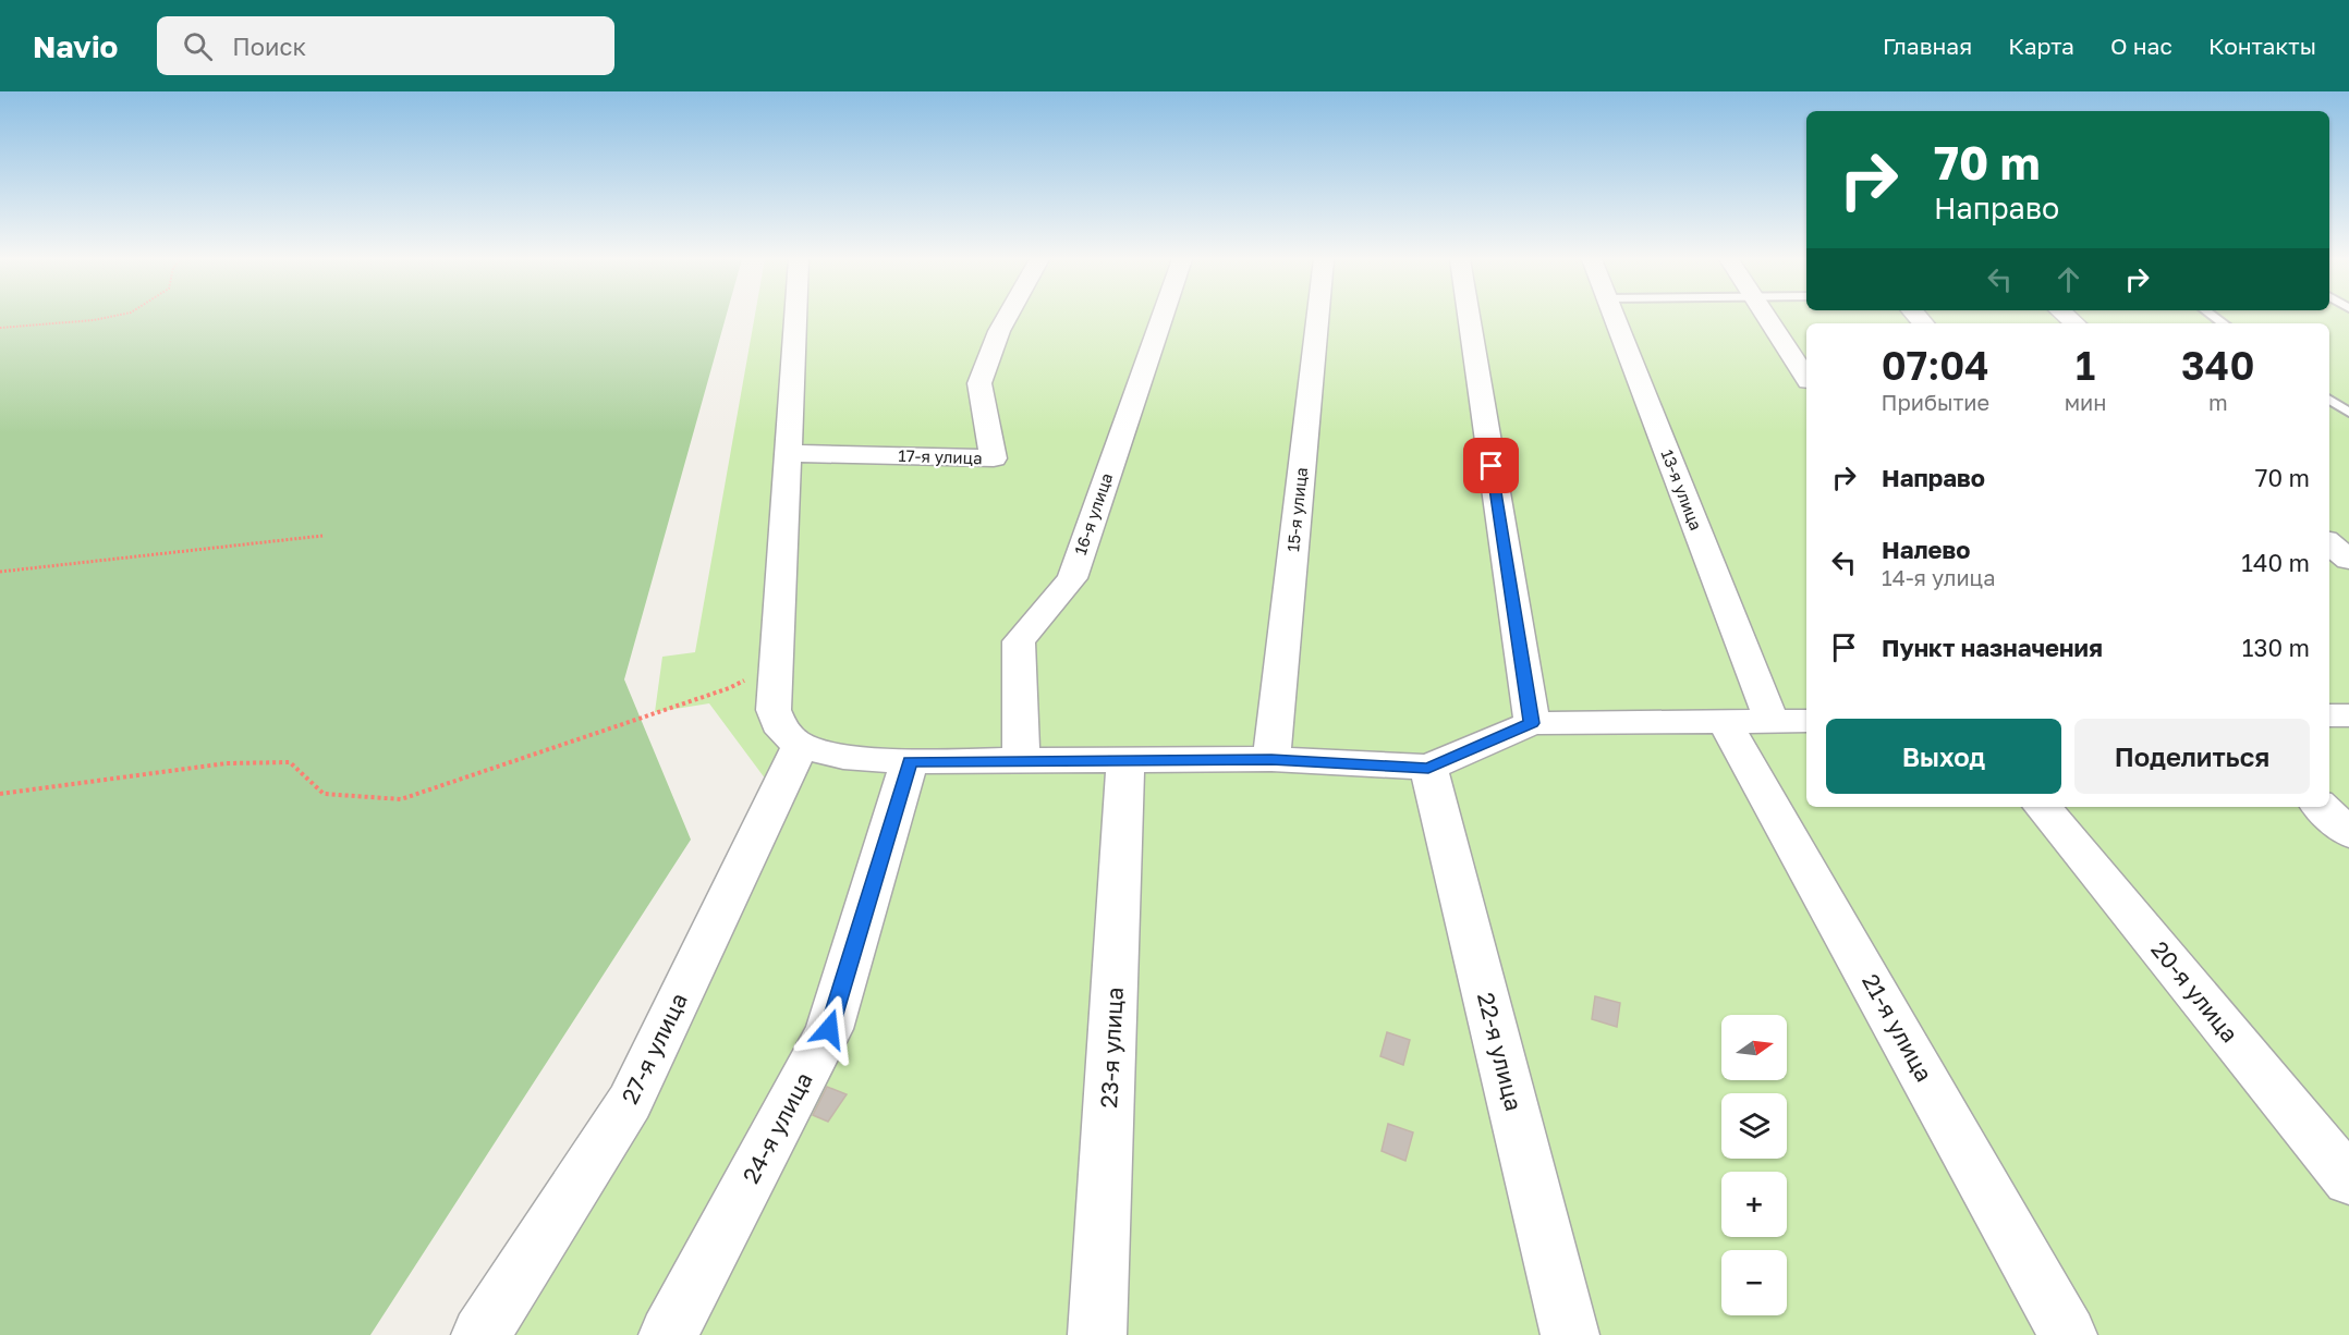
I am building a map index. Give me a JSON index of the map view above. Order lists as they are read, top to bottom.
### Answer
{
  "streets": {
    "street": [
      "17-я улица",
      "13-я улица",
      "15-я улица",
      "16-я улица",
      "20-я улица",
      "21-я улица",
      "23-я улица",
      "27-я улица",
      "22-я улица",
      "24-я улица"
    ]
  },
  "north": "right",
  "page": {
    "header": "Navio",
    "search": "Поиск",
    "nav": [
      "Главная",
      "Карта",
      "О нас",
      "Контакты"
    ],
    "turn": ["70 m", "Направо"],
    "eta": [
      "07:04",
      "Прибытие",
      "1",
      "мин",
      "340",
      "m"
    ],
    "list": [
      {
        "name": "Направо",
        "value": "70 m"
      },
      {
        "name": "Налево",
        "note": "14-я улица",
        "value": "140 m"
      },
      {
        "name": "Пункт назначения",
        "value": "130 m"
      }
    ],
    "buttons": ["Выход", "Поделиться"],
    "map_buttons": ["+", "−"]
  }
}
